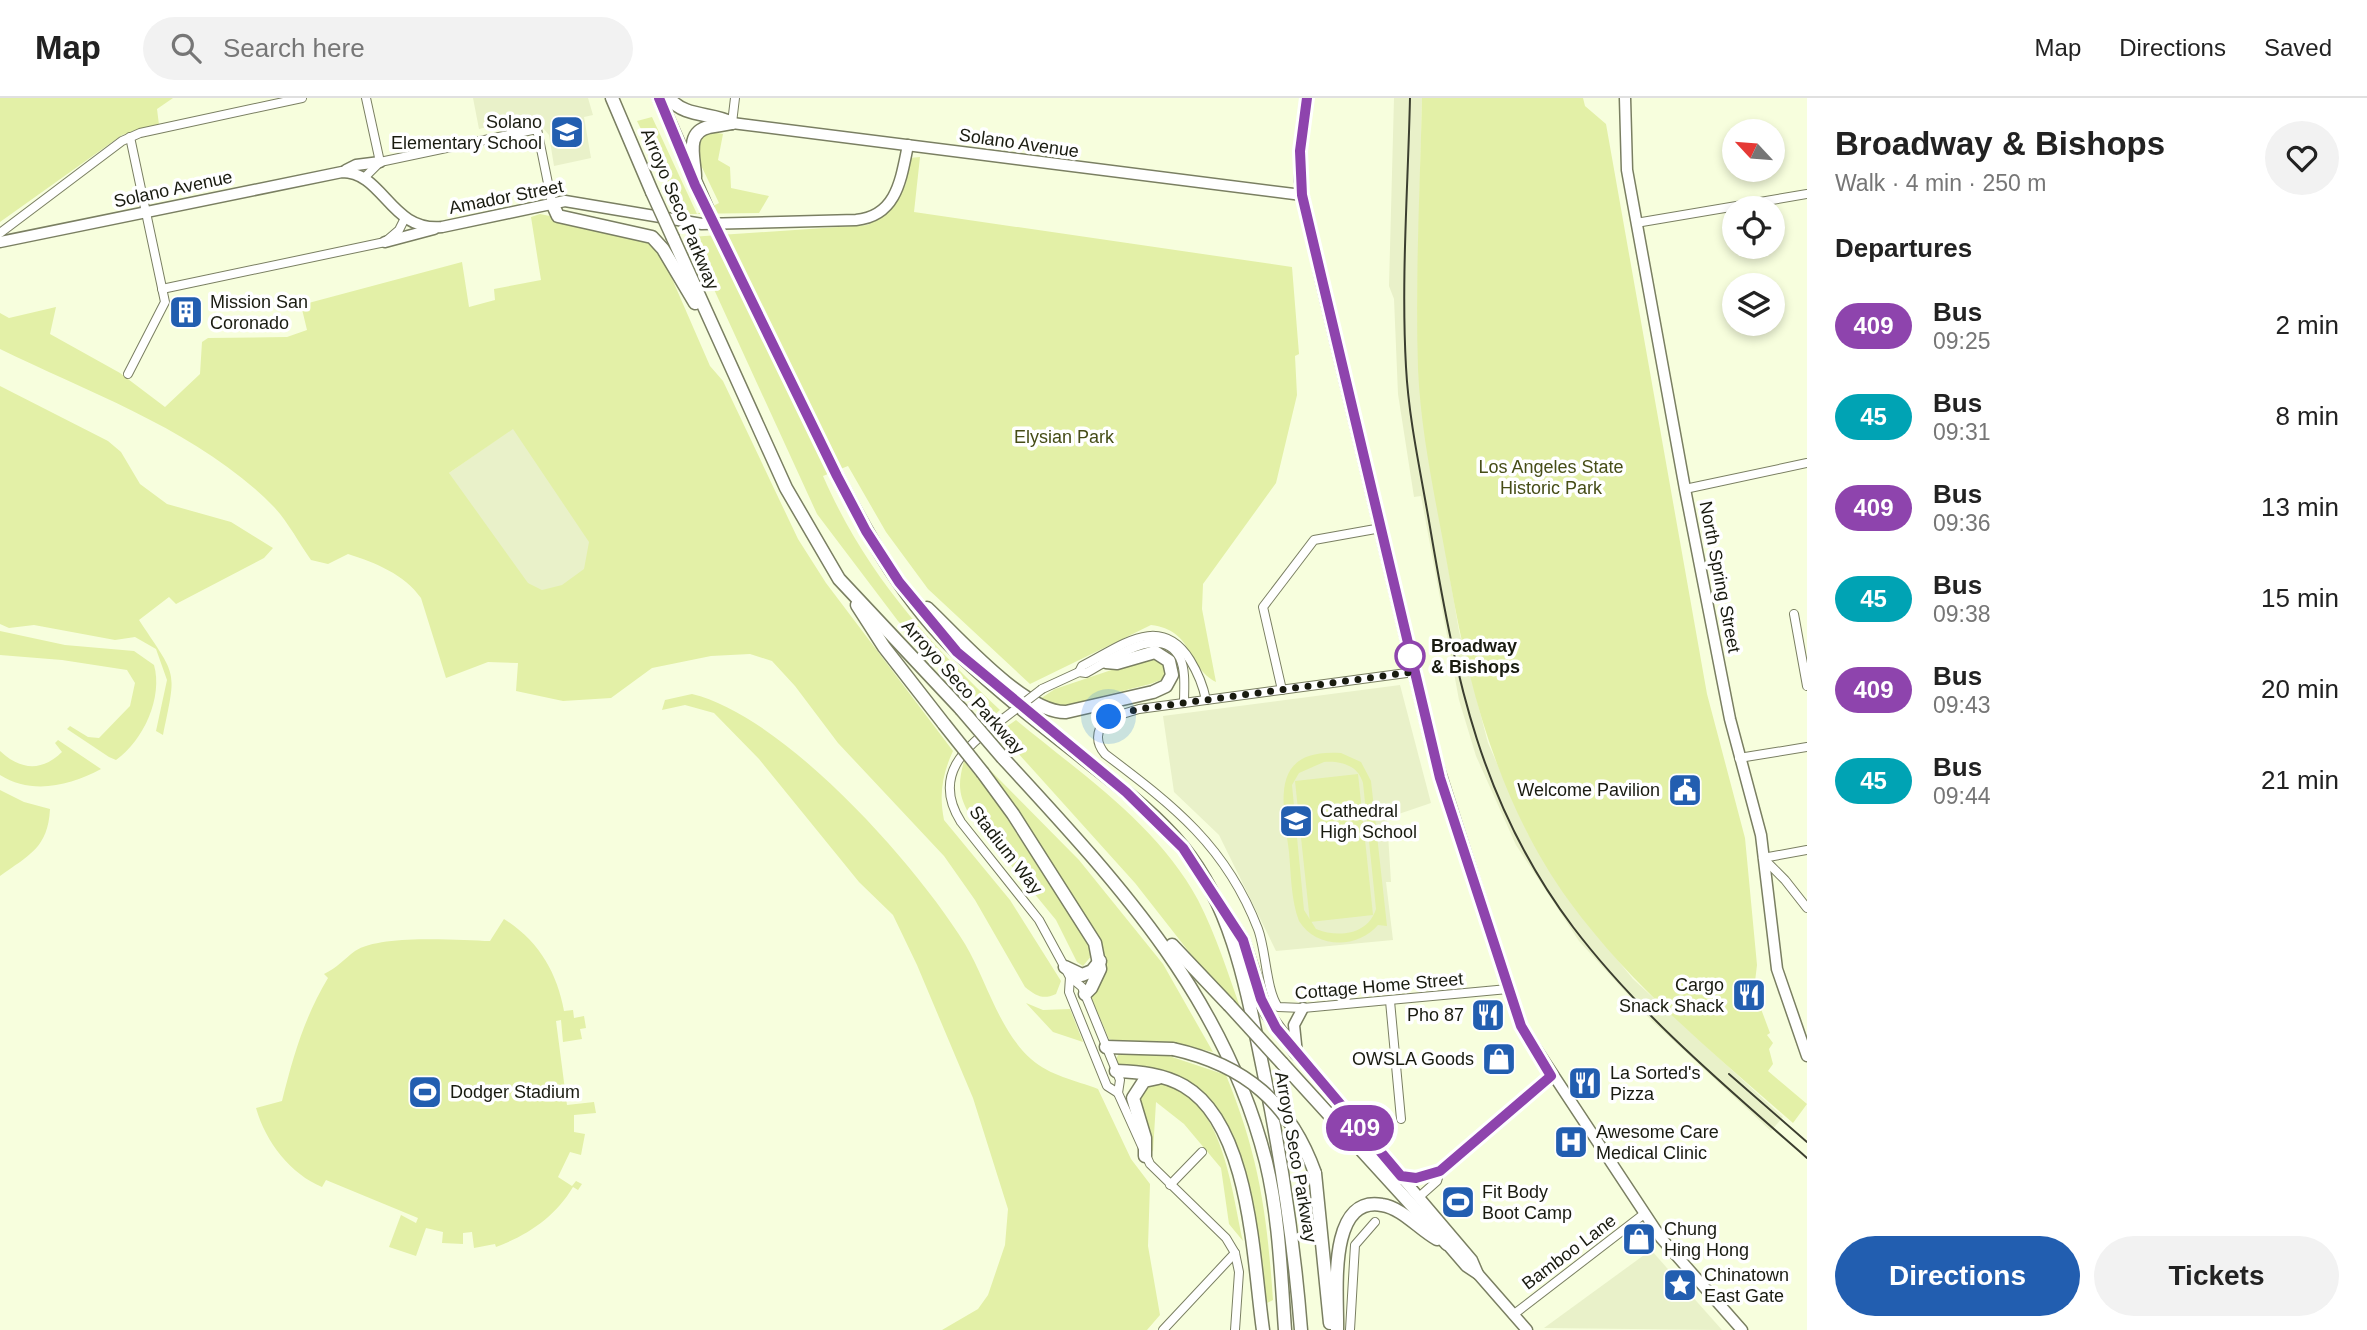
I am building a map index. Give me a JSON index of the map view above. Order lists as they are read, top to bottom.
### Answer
{
  "streets": {
    "highway": ["Arroyo Seco Parkway"],
    "main road": ["Solano Avenue", "Amador Street", "North Spring Street"],
    "street": ["Stadium Way", "Cottage Home Street", "Bamboo Lane"]
  },
  "crossings": [
    ["Solano Avenue", "Amador Street"],
    ["Stadium Way", "Cottage Home Street"]
  ],
  "parks": ["Elysian Park", "Los Angeles State Historic Park"],
  "places": {
    "school or university": ["Solano Elementary School", "Cathedral High School"],
    "building": ["Mission San Coronado"],
    "other": ["Broadway & Bishops"],
    "public building": ["Welcome Pavilion"],
    "restaurant": ["Cargo Snack Shack", "Pho 87", "La Sorted's Pizza"],
    "shop": ["OWSLA Goods", "Chung Hing Hong"],
    "sports": ["Dodger Stadium", "Fit Body Boot Camp"],
    "hospital": ["Awesome Care Medical Clinic"],
    "place": ["Chinatown East Gate"]
  },
  "lines": ["bus line 409"],
  "north": "top left",
  "page": {
    "header": "Map",
    "search": "Search here",
    "nav": ["Map", "Directions", "Saved"],
    "on_map": "409",
    "heading": [
      ["Broadway & Bishops", "Walk · 4 min · 250 m"],
      "Departures"
    ],
    "list": [
      {
        "mark": "409",
        "name": "Bus",
        "note": "09:25",
        "value": "2 min"
      },
      {
        "mark": "45",
        "name": "Bus",
        "note": "09:31",
        "value": "8 min"
      },
      {
        "mark": "409",
        "name": "Bus",
        "note": "09:36",
        "value": "13 min"
      },
      {
        "mark": "45",
        "name": "Bus",
        "note": "09:38",
        "value": "15 min"
      },
      {
        "mark": "409",
        "name": "Bus",
        "note": "09:43",
        "value": "20 min"
      },
      {
        "mark": "45",
        "name": "Bus",
        "note": "09:44",
        "value": "21 min"
      }
    ],
    "buttons": ["Directions", "Tickets"]
  }
}
